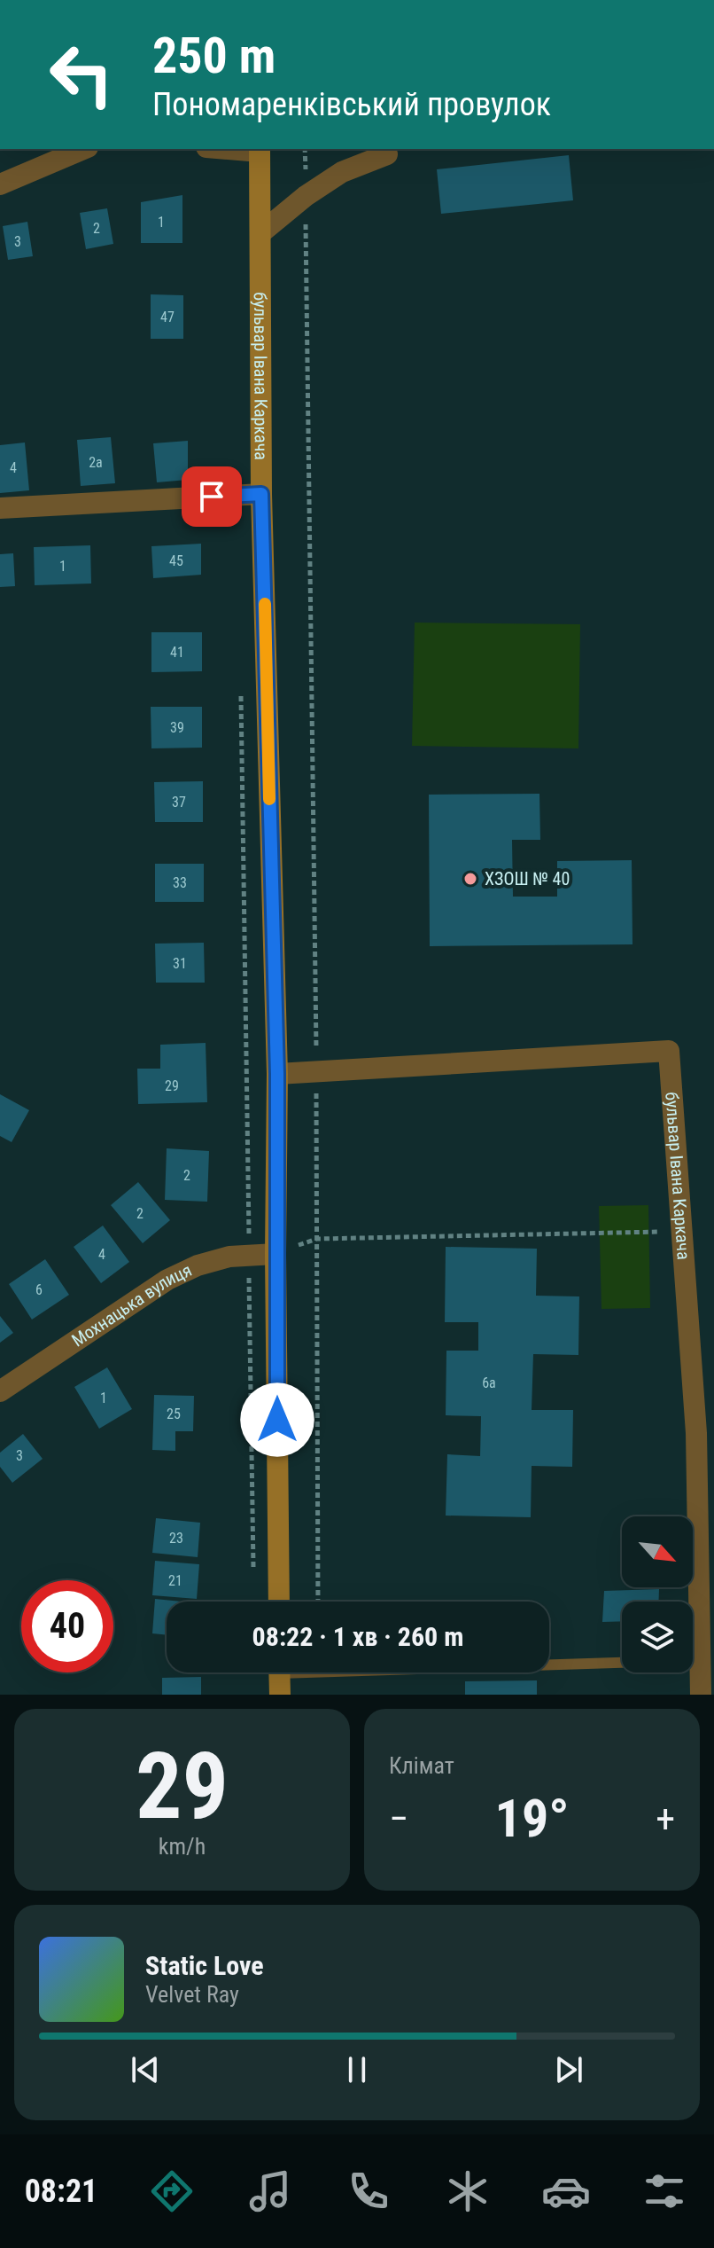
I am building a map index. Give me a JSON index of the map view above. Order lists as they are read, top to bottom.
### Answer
{
  "streets": {
    "street": ["бульвар Івана Каркача", "Мохнацька вулиця"]
  },
  "crossings": [
    ["бульвар Івана Каркача", "Мохнацька вулиця"]
  ],
  "places": ["ХЗОШ № 40"],
  "house_numbers": [
    "1",
    "2",
    "3",
    "47",
    "2а",
    "4",
    "45",
    "1",
    "41",
    "39",
    "37",
    "33",
    "31",
    "29",
    "2",
    "2",
    "4",
    "6",
    "6а",
    "1",
    "25",
    "3",
    "23",
    "21"
  ],
  "north": "bottom right",
  "page": {
    "turn": ["250 m", "Пономаренківський провулок"],
    "limit": "40",
    "trip": "08:22 · 1 хв · 260 m",
    "tile": [
      ["29", "km/h"],
      "Клімат"
    ],
    "heat": ["−", "19°", "+"],
    "song": ["Static Love", "Velvet Ray"],
    "tabs": "08:21"
  }
}
